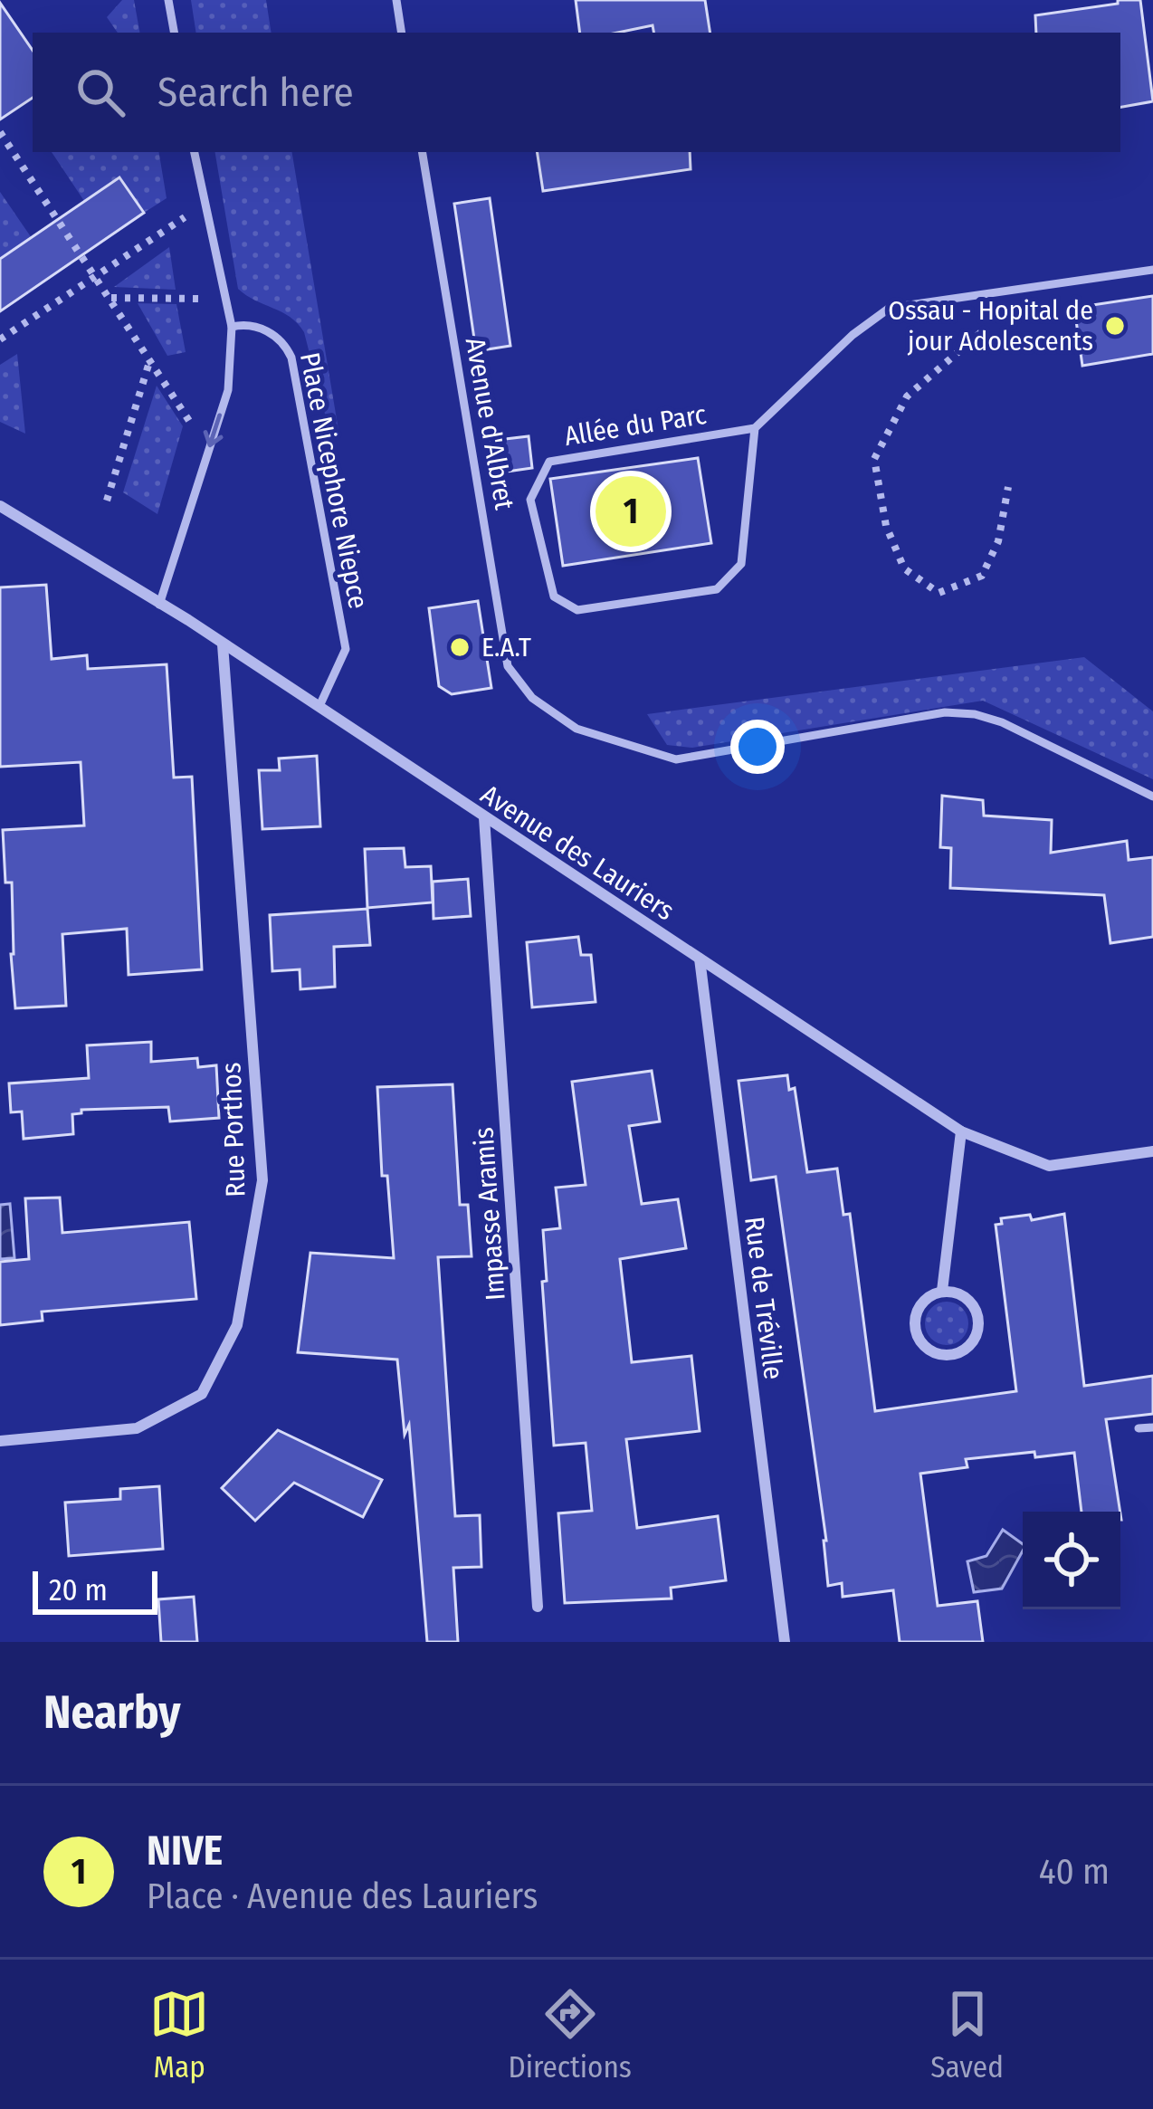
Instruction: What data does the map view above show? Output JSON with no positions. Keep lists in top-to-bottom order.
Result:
{
  "streets": {
    "street": [
      "Avenue des Lauriers",
      "Rue Porthos",
      "Impasse Aramis",
      "Rue de Tréville"
    ],
    "lane": ["Avenue d'Albret", "Allée du Parc", "Place Nicephore Niepce"]
  },
  "crossings": [
    ["Place Nicephore Niepce", "Avenue des Lauriers"],
    ["Avenue des Lauriers", "Rue Porthos"],
    ["Avenue des Lauriers", "Impasse Aramis"],
    ["Avenue des Lauriers", "Rue de Tréville"]
  ],
  "places": ["Ossau - Hopital de jour Adolescents", "E.A.T"],
  "scale_bar": "20 m",
  "page": {
    "search": "Search here",
    "pins": "1",
    "scale": "20 m",
    "heading": "Nearby",
    "list": [
      {
        "mark": "1",
        "name": "NIVE",
        "note": "Place · Avenue des Lauriers",
        "value": "40 m"
      }
    ],
    "nav": ["Map", "Directions", "Saved"]
  }
}
